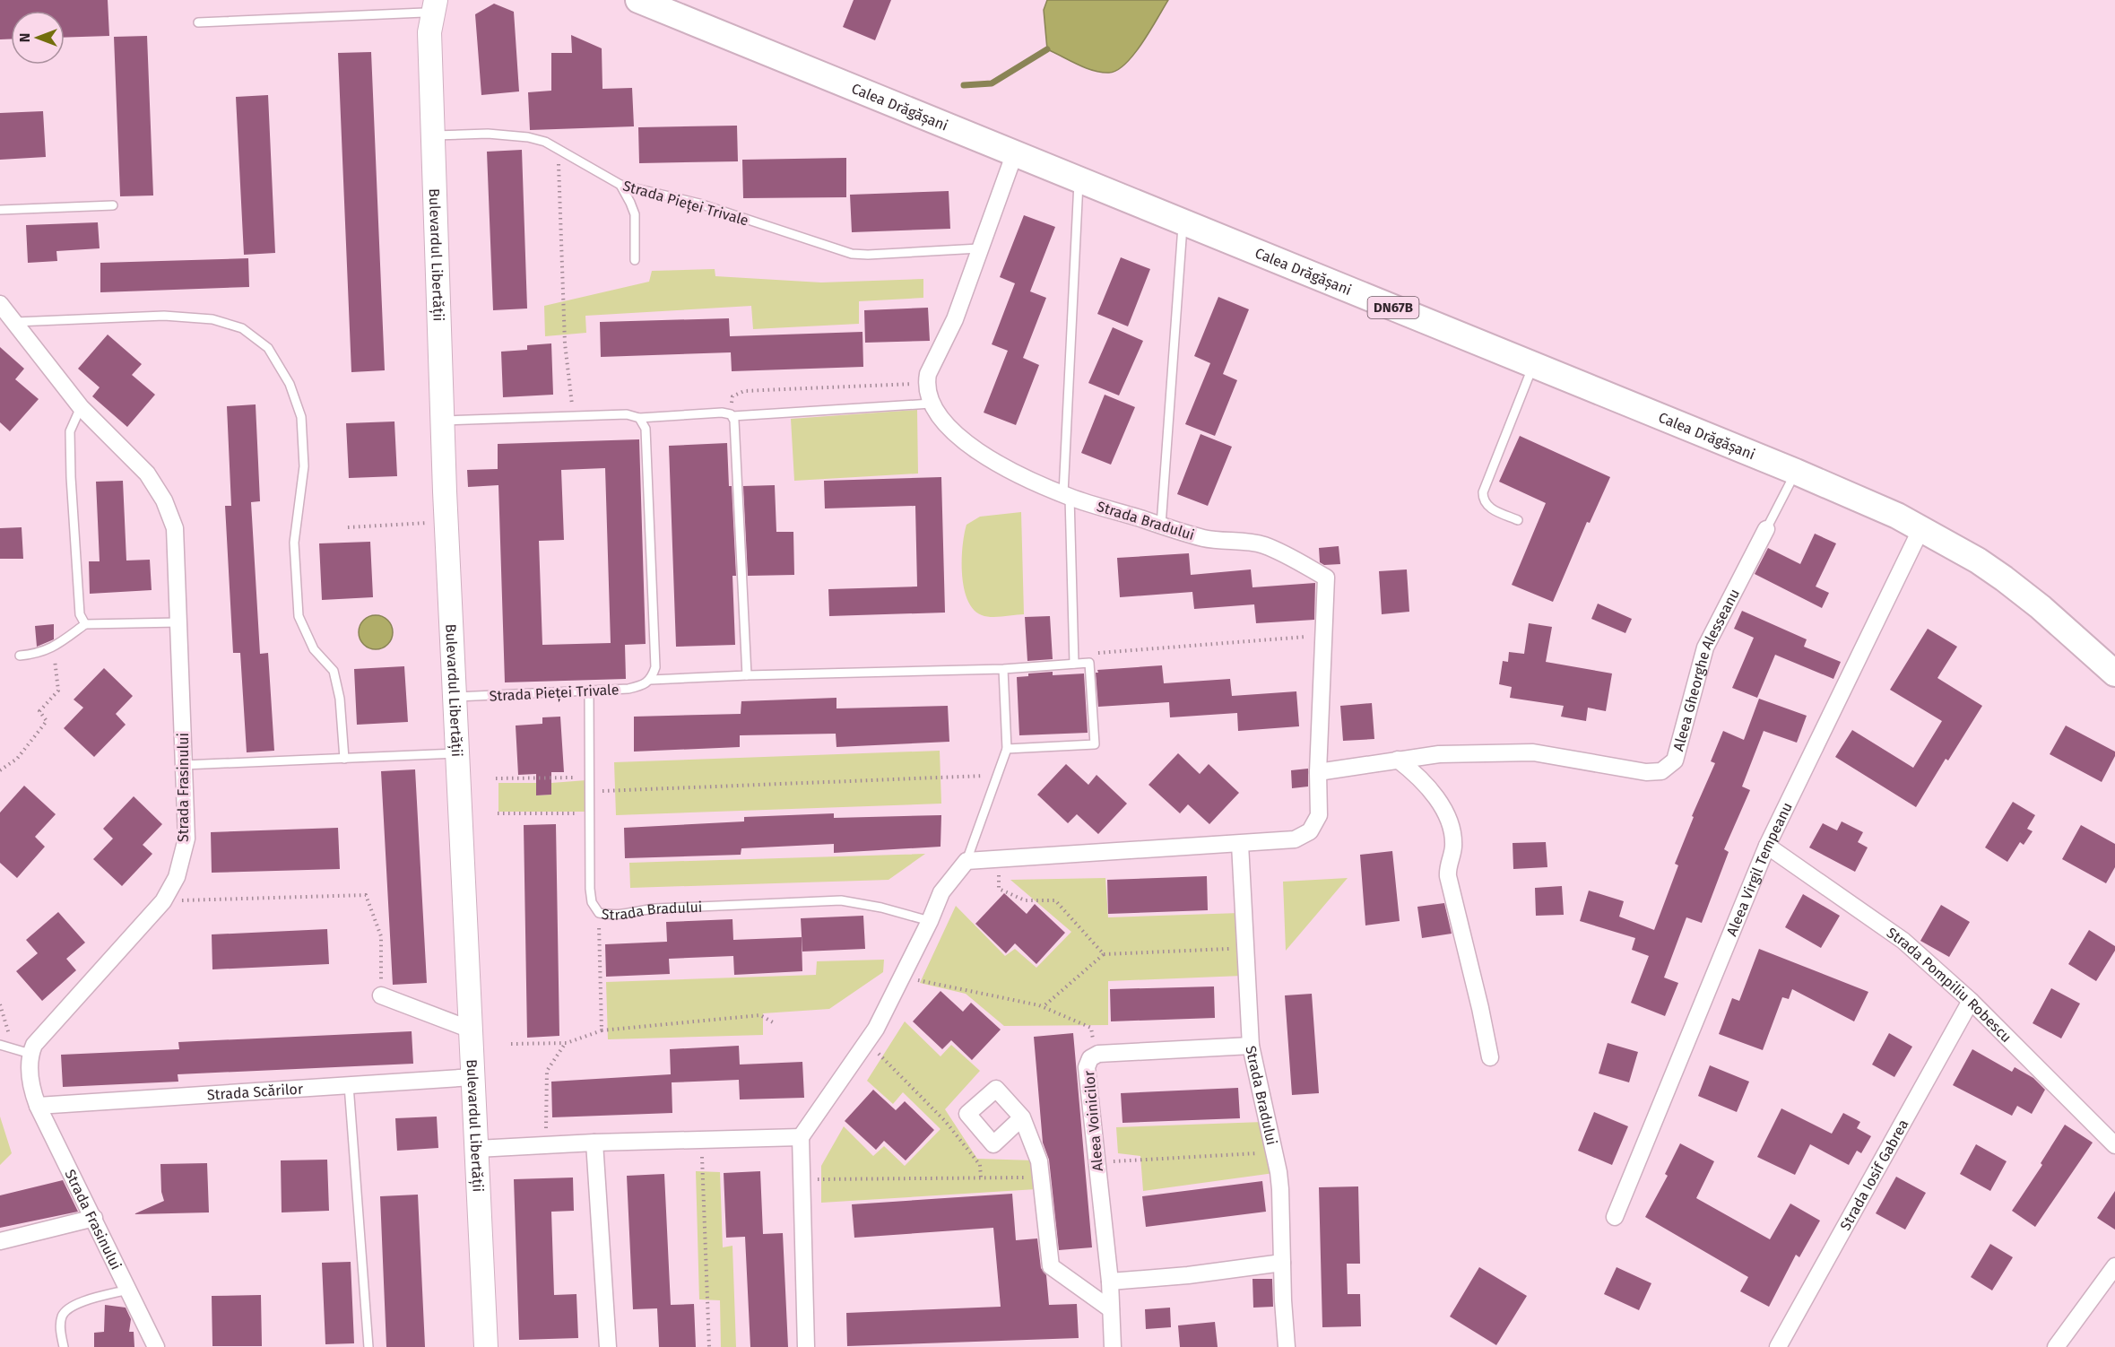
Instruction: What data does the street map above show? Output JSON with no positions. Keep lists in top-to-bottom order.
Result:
{
  "streets": {
    "main road": ["Calea Drăgășani", "Bulevardul Libertății", "DN67B"],
    "street": [
      "Strada Bradului",
      "Aleea Gheorghe Alesseanu",
      "Strada Frasinului",
      "Aleea Virgil Tempeanu",
      "Strada Pompiliu Robescu",
      "Strada Scărilor",
      "Aleea Voinicilor",
      "Strada Iosif Gabrea"
    ],
    "lane": ["Strada Pieței Trivale"]
  },
  "crossings": [
    ["Calea Drăgășani", "Aleea Gheorghe Alesseanu"],
    ["Calea Drăgășani", "Aleea Virgil Tempeanu"],
    ["Strada Pieței Trivale", "Bulevardul Libertății"],
    ["Strada Pieței Trivale", "Strada Bradului"],
    ["Bulevardul Libertății", "Strada Scărilor"],
    ["Strada Bradului", "Aleea Gheorghe Alesseanu"],
    ["Strada Bradului", "Aleea Voinicilor"],
    ["Strada Frasinului", "Strada Scărilor"],
    ["Aleea Virgil Tempeanu", "Strada Pompiliu Robescu"],
    ["Strada Pompiliu Robescu", "Strada Iosif Gabrea"]
  ],
  "north": "left"
}
